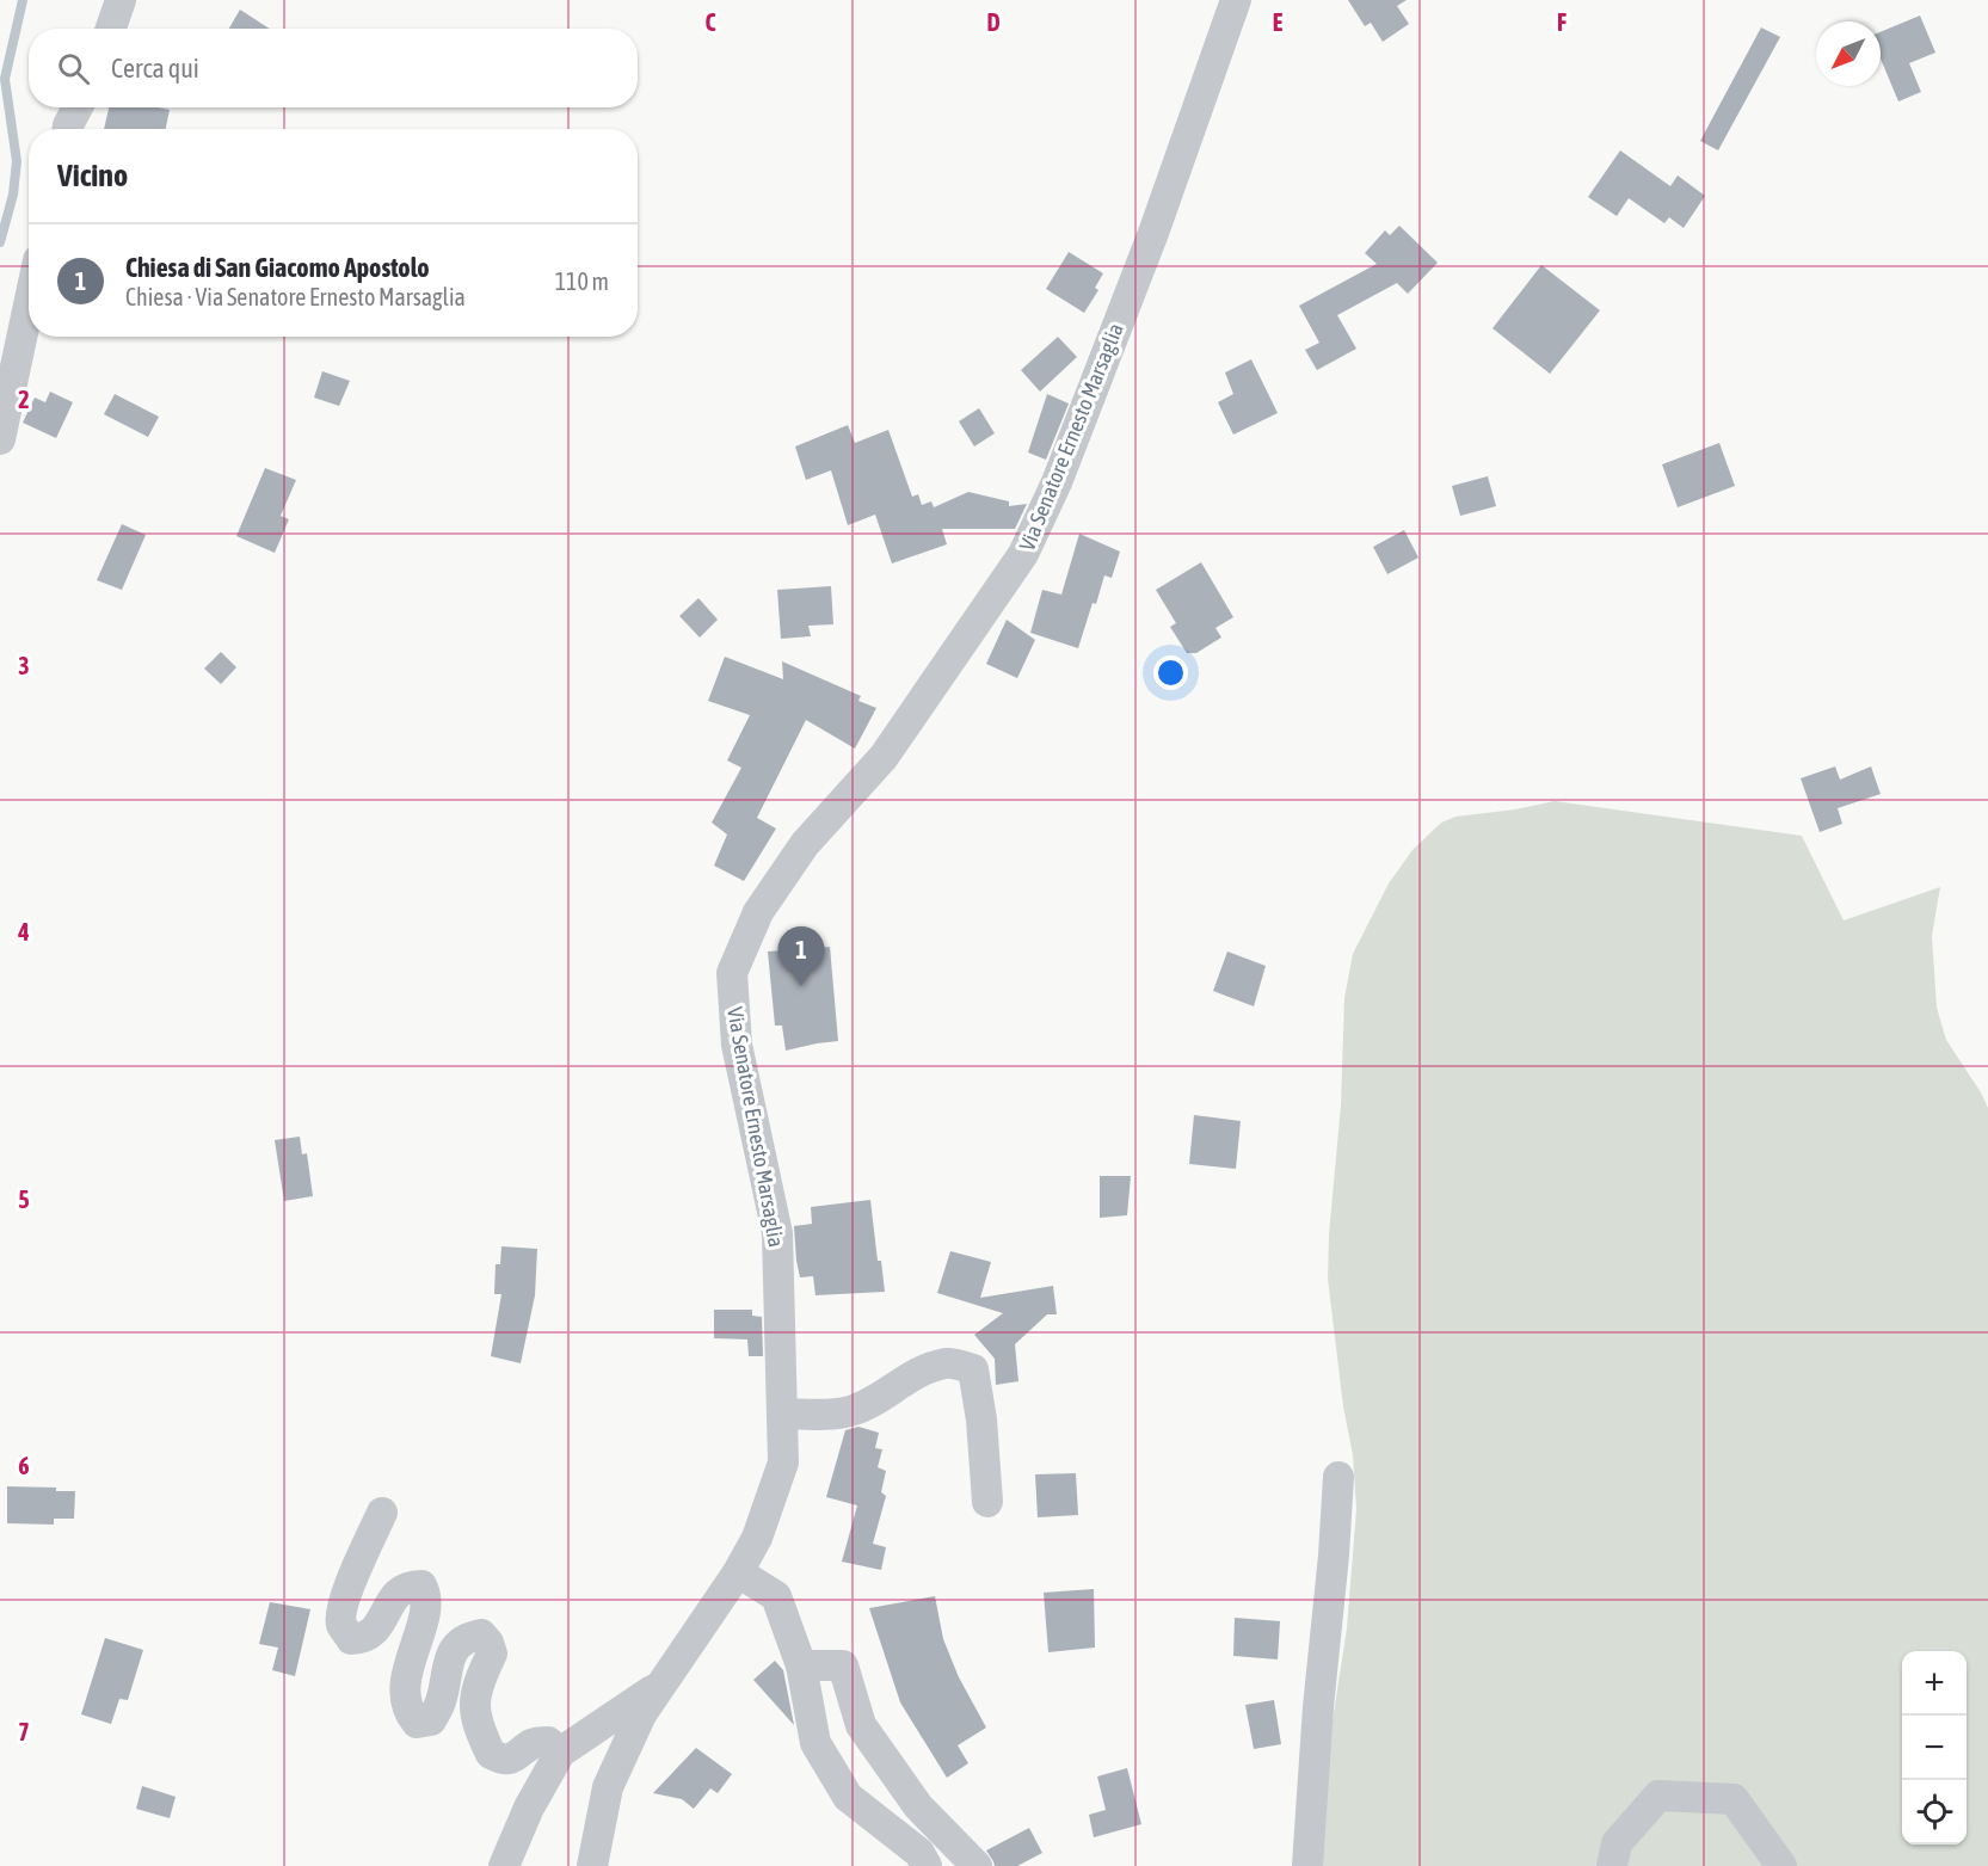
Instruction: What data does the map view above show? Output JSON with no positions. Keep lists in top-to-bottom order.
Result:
{
  "streets": {
    "street": ["Via Senatore Ernesto Marsaglia"]
  },
  "north": "bottom left",
  "page": {
    "search": "Cerca qui",
    "heading": "Vicino",
    "list": [
      {
        "mark": "1",
        "name": "Chiesa di San Giacomo Apostolo",
        "note": "Chiesa · Via Senatore Ernesto Marsaglia",
        "value": "110 m"
      }
    ],
    "pins": "1",
    "map_buttons": ["+", "−"]
  },
  "grid": {
    "columns": [
      "C",
      "D",
      "E",
      "F"
    ],
    "rows": [
      "2",
      "3",
      "4",
      "5",
      "6",
      "7"
    ]
  }
}
